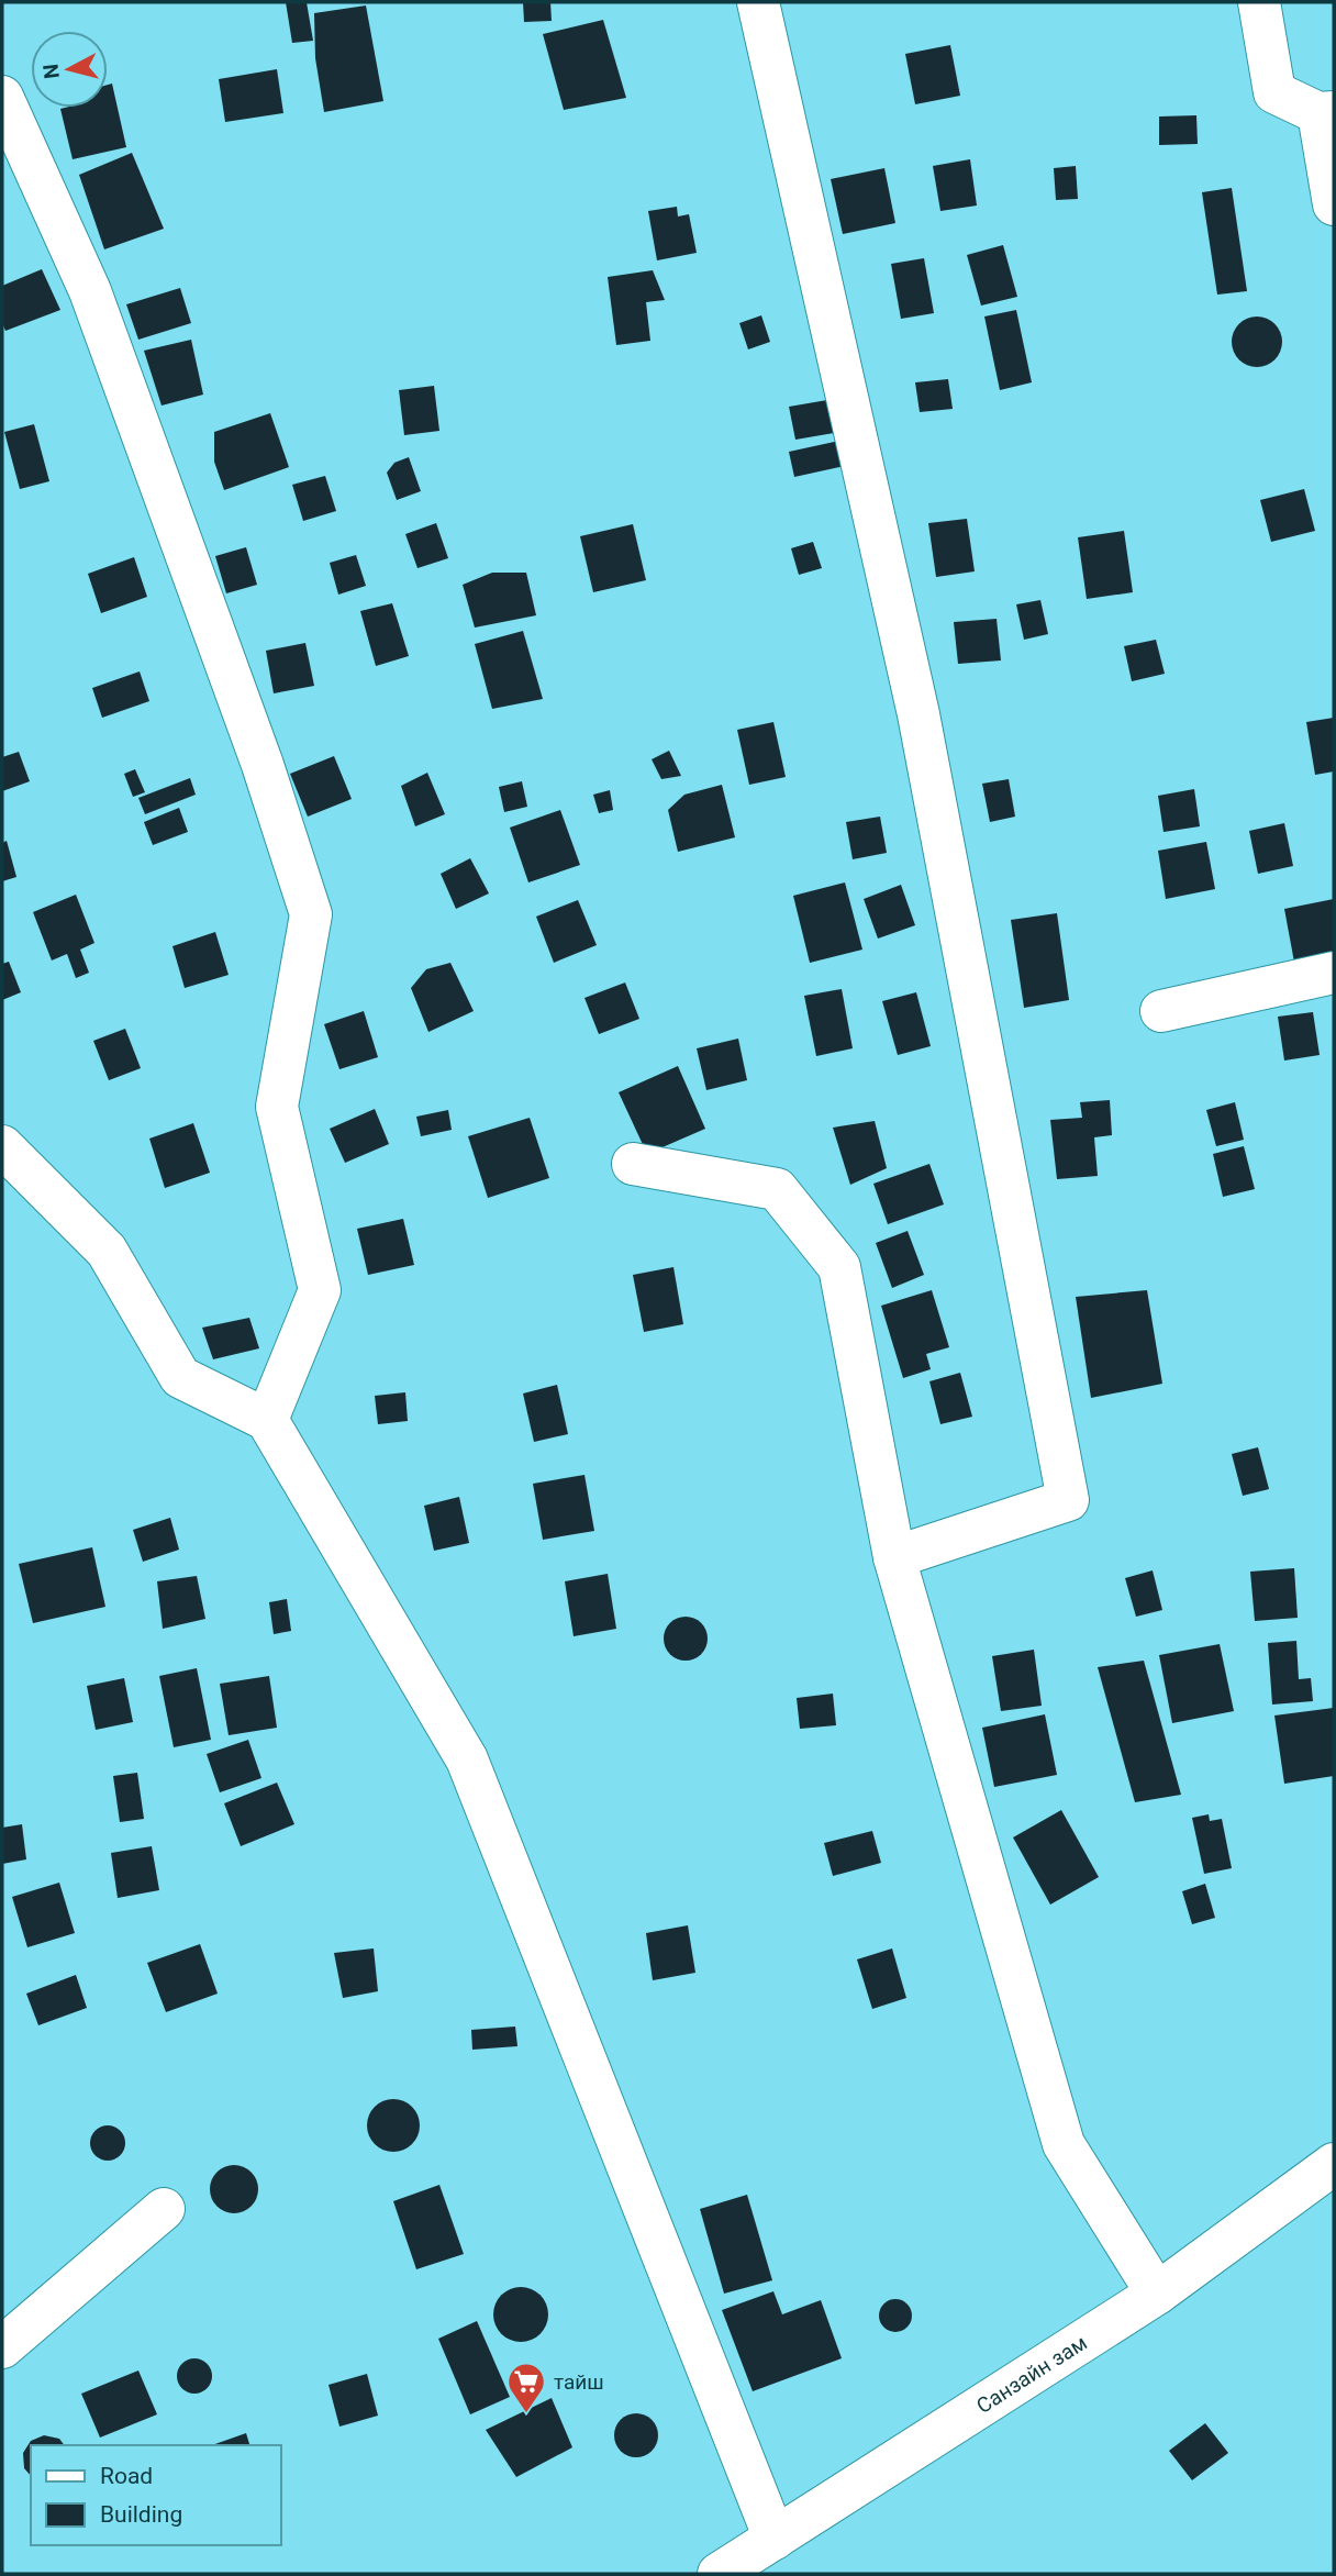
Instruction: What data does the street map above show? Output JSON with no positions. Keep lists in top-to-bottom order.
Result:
{
  "streets": {
    "street": ["Санзайн зам"]
  },
  "places": {
    "supermarket": ["тайш"]
  },
  "legend": ["Road", "Building"],
  "north": "left"
}
